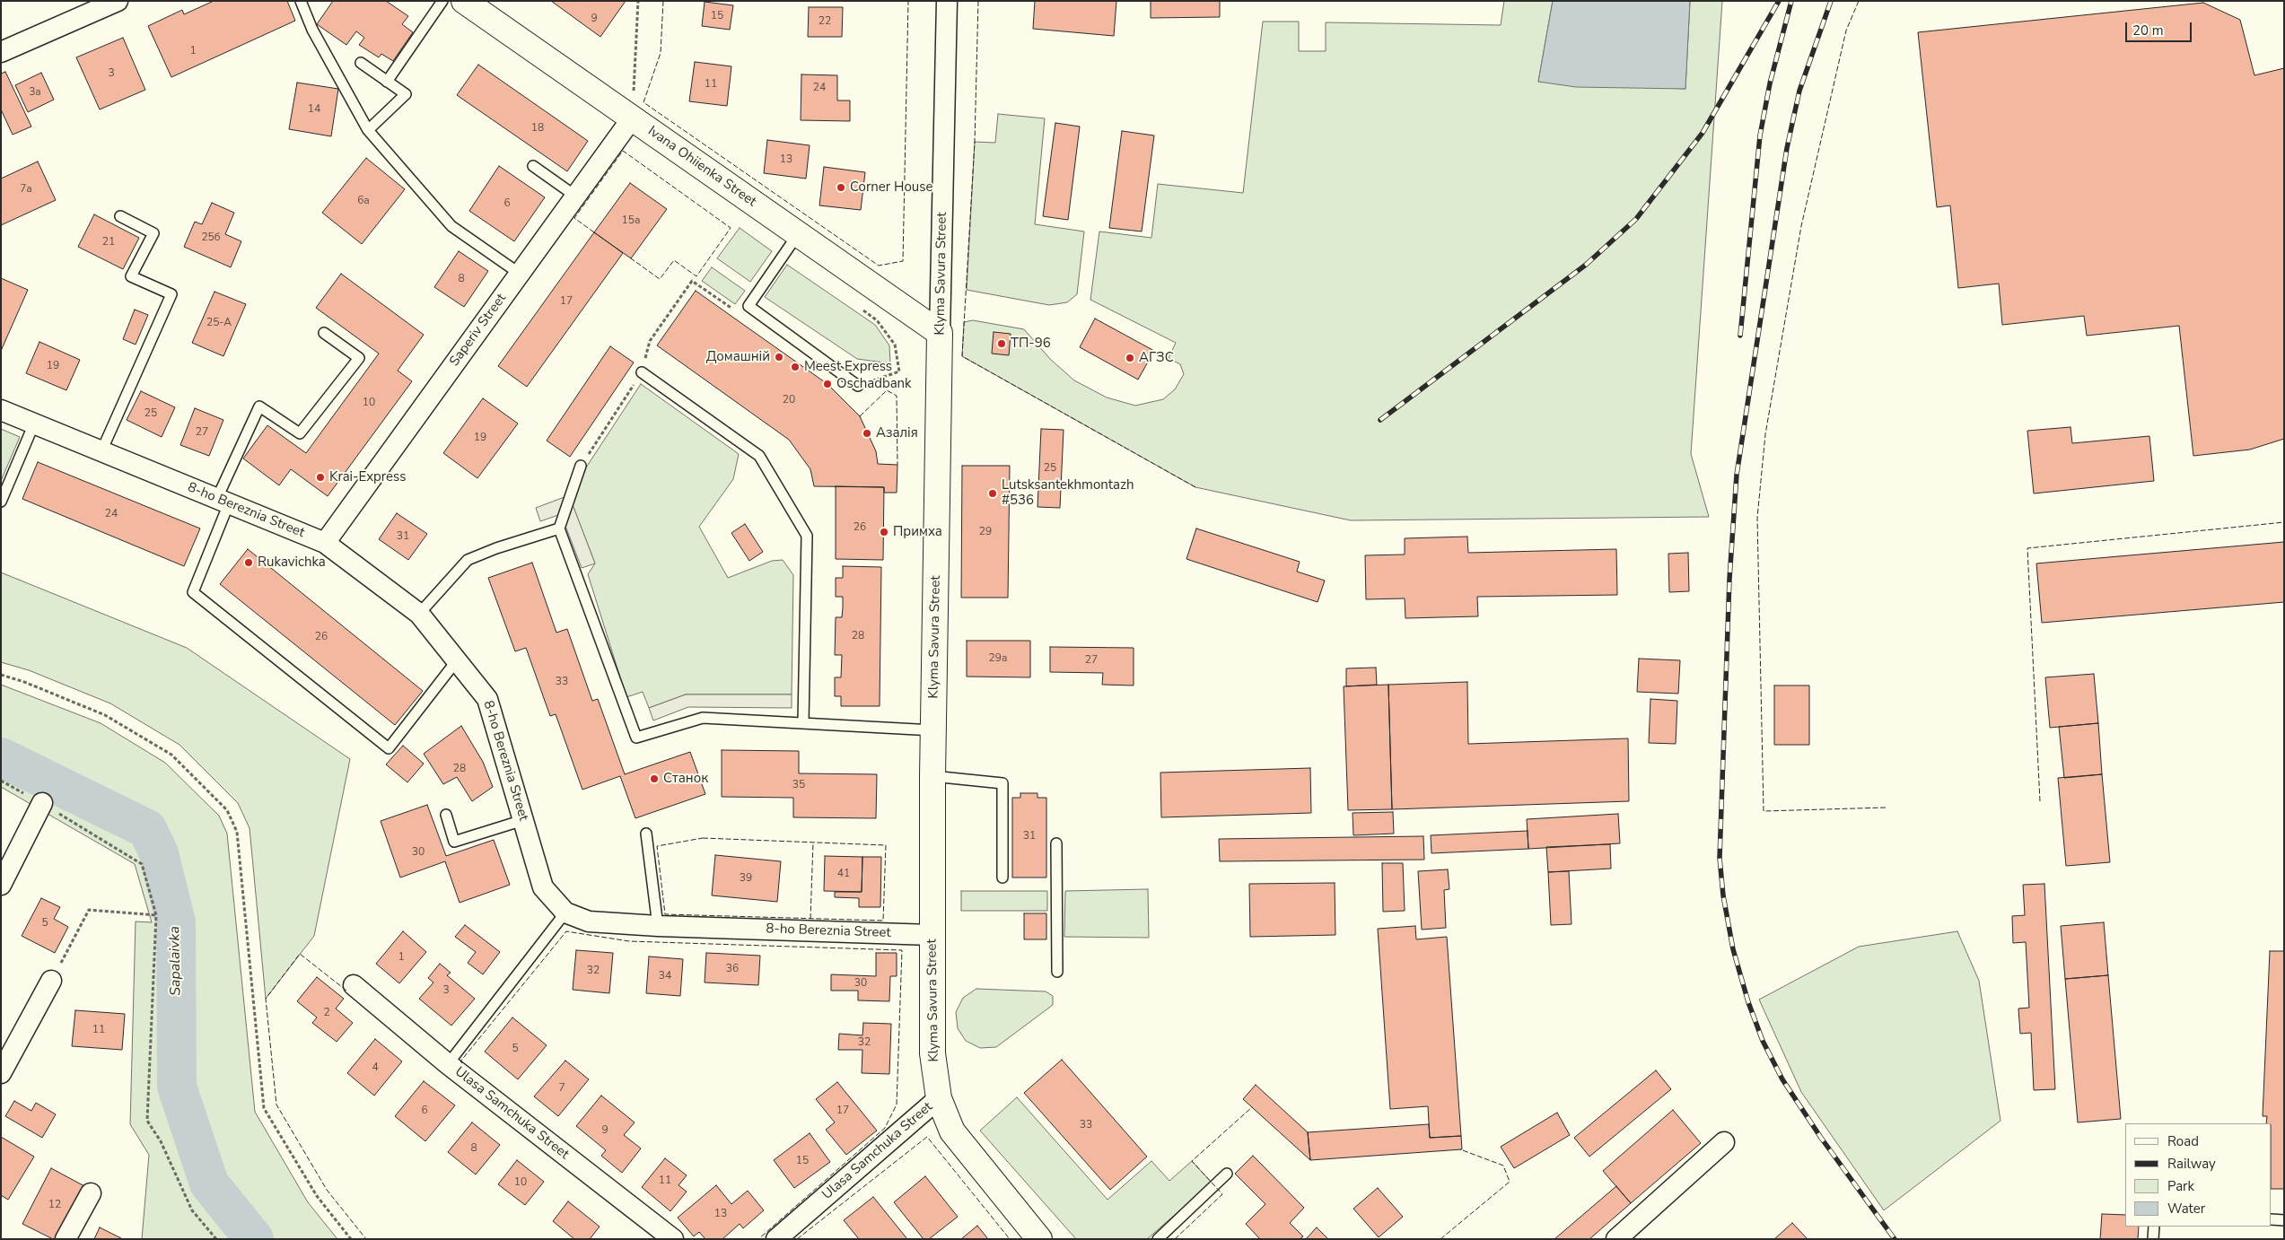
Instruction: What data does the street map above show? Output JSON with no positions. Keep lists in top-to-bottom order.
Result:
{
  "streets": {
    "street": [
      "Ivana Ohiienka Street",
      "Klyma Savura Street",
      "Saperiv Street",
      "8-ho Bereznia Street",
      "Ulasa Samchuka Street"
    ]
  },
  "crossings": [
    ["Ivana Ohiienka Street", "Klyma Savura Street"],
    ["Ivana Ohiienka Street", "Saperiv Street"],
    ["Klyma Savura Street", "8-ho Bereznia Street"],
    ["Klyma Savura Street", "Ulasa Samchuka Street"],
    ["Saperiv Street", "8-ho Bereznia Street"]
  ],
  "water": ["Sapalaivka"],
  "places": [
    "Corner House",
    "ТП-96",
    "Домашній",
    "АГЗС",
    "Meest Express",
    "Oschadbank",
    "Азалія",
    "Krai-Express",
    "Lutsksantekhmontazh #536",
    "Примха",
    "Rukavichka",
    "Станок"
  ],
  "house_numbers": [
    "15",
    "9",
    "22",
    "1",
    "3",
    "11",
    "24",
    "3а",
    "14",
    "18",
    "13",
    "7а",
    "6а",
    "6",
    "15а",
    "25б",
    "21",
    "8",
    "17",
    "25-А",
    "19",
    "20",
    "10",
    "25",
    "27",
    "19",
    "25",
    "24",
    "26",
    "29",
    "31",
    "28",
    "26",
    "29а",
    "27",
    "33",
    "28",
    "35",
    "31",
    "30",
    "41",
    "39",
    "5",
    "1",
    "36",
    "32",
    "34",
    "30",
    "3",
    "2",
    "11",
    "32",
    "5",
    "4",
    "7",
    "6",
    "17",
    "33",
    "9",
    "8",
    "15",
    "11",
    "10",
    "12",
    "13"
  ],
  "legend": [
    "Road",
    "Railway",
    "Park",
    "Water"
  ],
  "scale_bar": "20 m"
}
